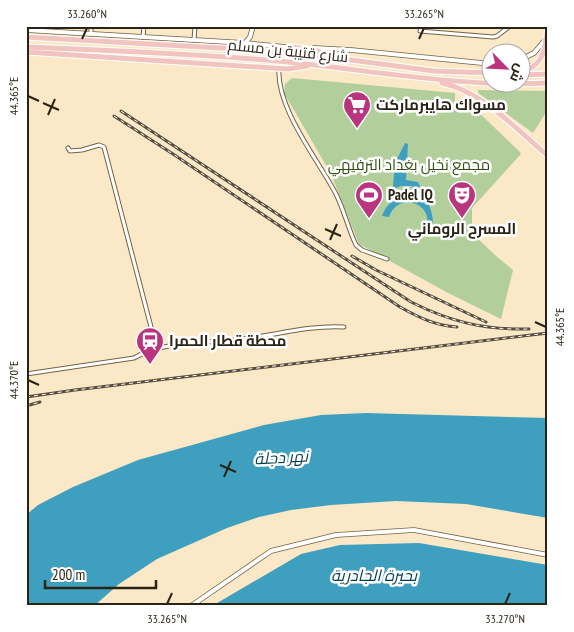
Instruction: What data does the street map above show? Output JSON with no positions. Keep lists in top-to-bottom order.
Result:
{
  "streets": {
    "highway": ["شارع قتيبة بن مسلم"]
  },
  "water": ["نهر دجلة", "بحيرة الجادرية"],
  "parks": ["مجمع نخيل بغداد الترفيهي"],
  "places": {
    "supermarket": ["مسواك هايبرماركت"],
    "sports": ["Padel IQ"],
    "theatre": ["المسرح الروماني"],
    "station": ["محطة قطار الحمرا"]
  },
  "scale_bar": "200 m",
  "north": "bottom right",
  "coordinates": [
    "33.260°N",
    "33.265°N",
    "44.365°E",
    "44.370°E",
    "33.270°N"
  ]
}
